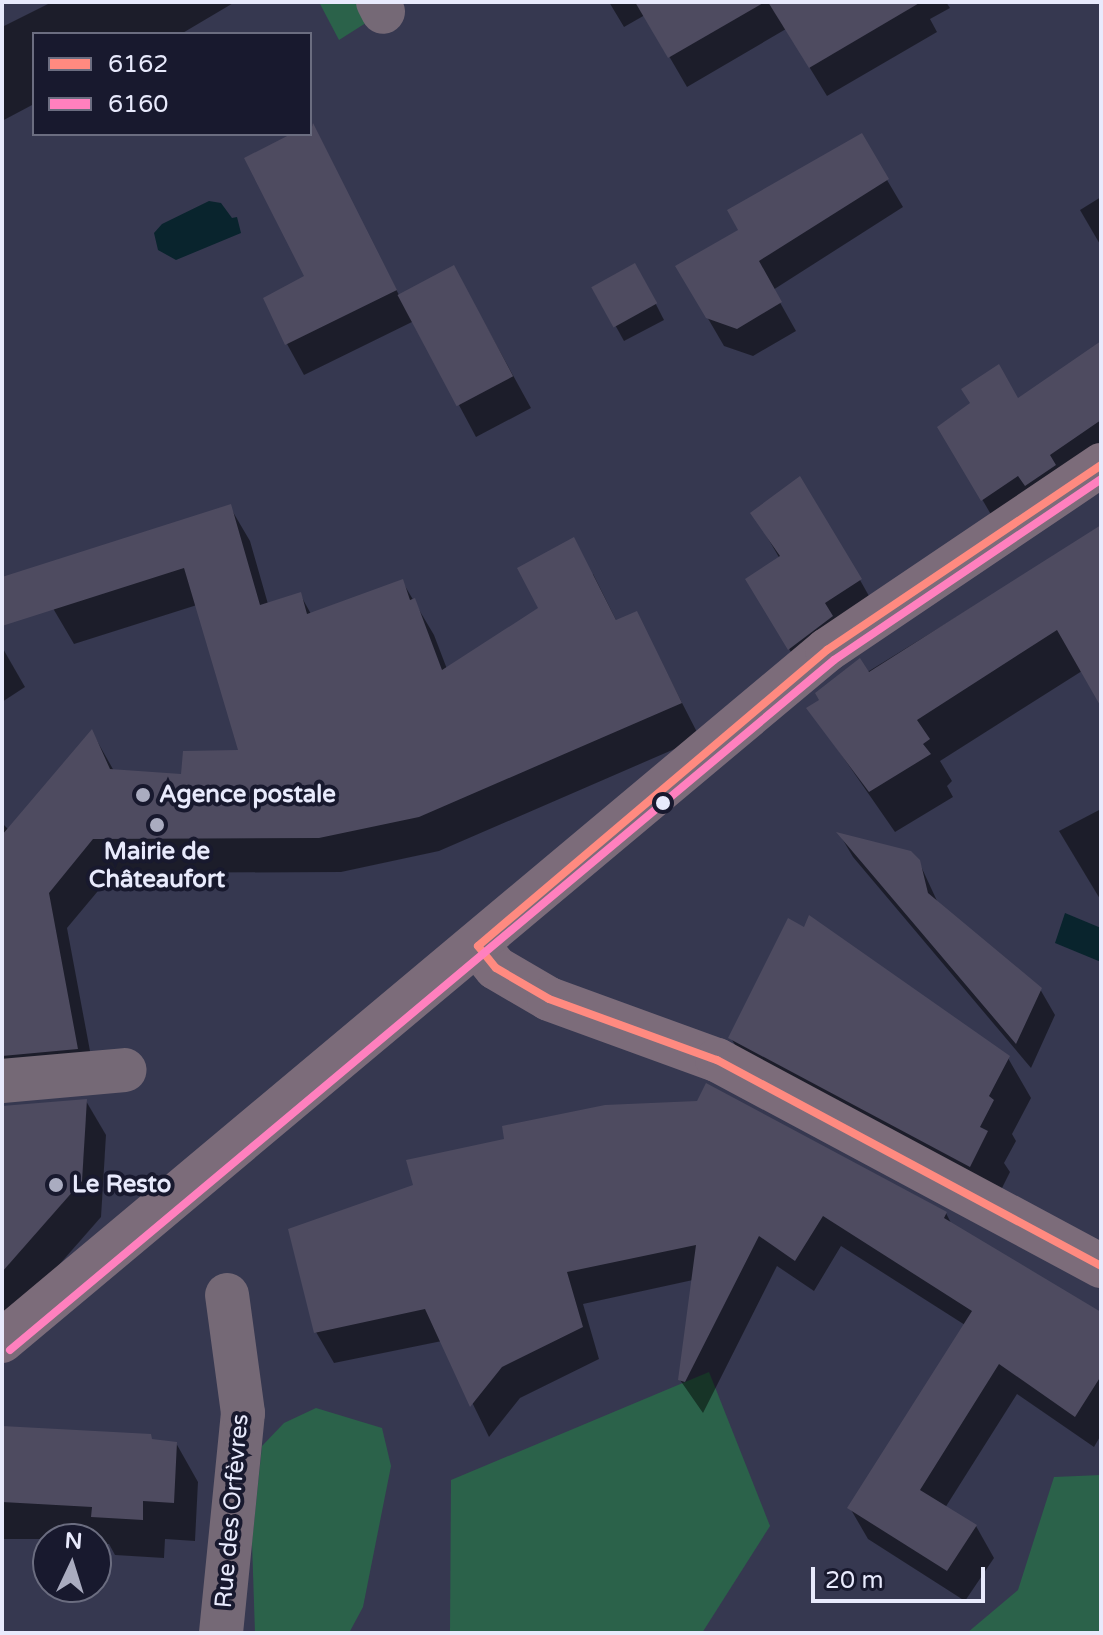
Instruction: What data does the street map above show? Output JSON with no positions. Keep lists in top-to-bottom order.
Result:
{
  "streets": {
    "street": ["Rue des Orfèvres"]
  },
  "places": ["Agence postale", "Mairie de Châteaufort", "Le Resto"],
  "lines": ["transit line 6162", "transit line 6160"],
  "legend": ["6162", "6160"],
  "scale_bar": "20 m",
  "north": "top"
}
